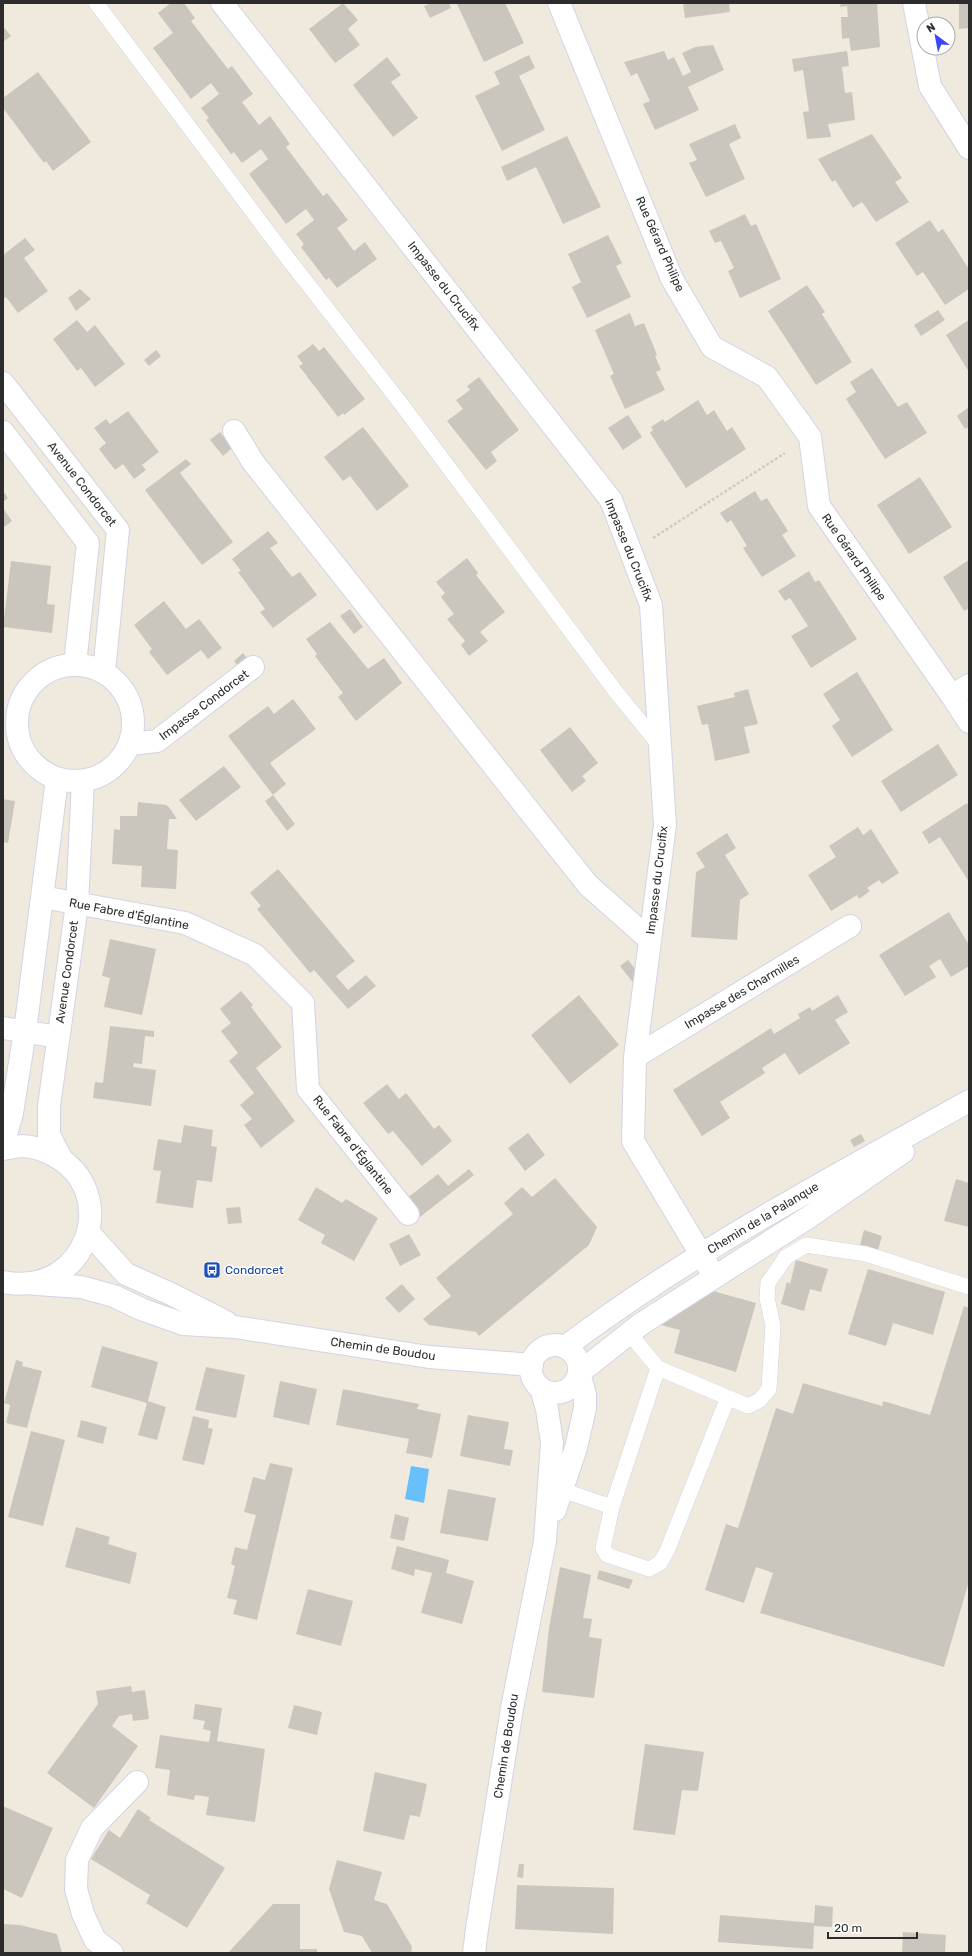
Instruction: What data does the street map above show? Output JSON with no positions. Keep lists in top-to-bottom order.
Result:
{
  "streets": {
    "street": [
      "Rue Gérard Philipe",
      "Impasse du Crucifix",
      "Avenue Condorcet",
      "Impasse Condorcet",
      "Rue Fabre d'Églantine",
      "Impasse des Charmilles",
      "Chemin de la Palanque",
      "Chemin de Boudou"
    ]
  },
  "crossings": [
    ["Impasse du Crucifix", "Impasse des Charmilles"],
    ["Impasse du Crucifix", "Chemin de la Palanque"],
    ["Avenue Condorcet", "Impasse Condorcet"],
    ["Avenue Condorcet", "Rue Fabre d'Églantine"],
    ["Chemin de la Palanque", "Chemin de Boudou"]
  ],
  "places": {
    "bus stop": ["Condorcet"]
  },
  "scale_bar": "20 m",
  "north": "top left"
}
